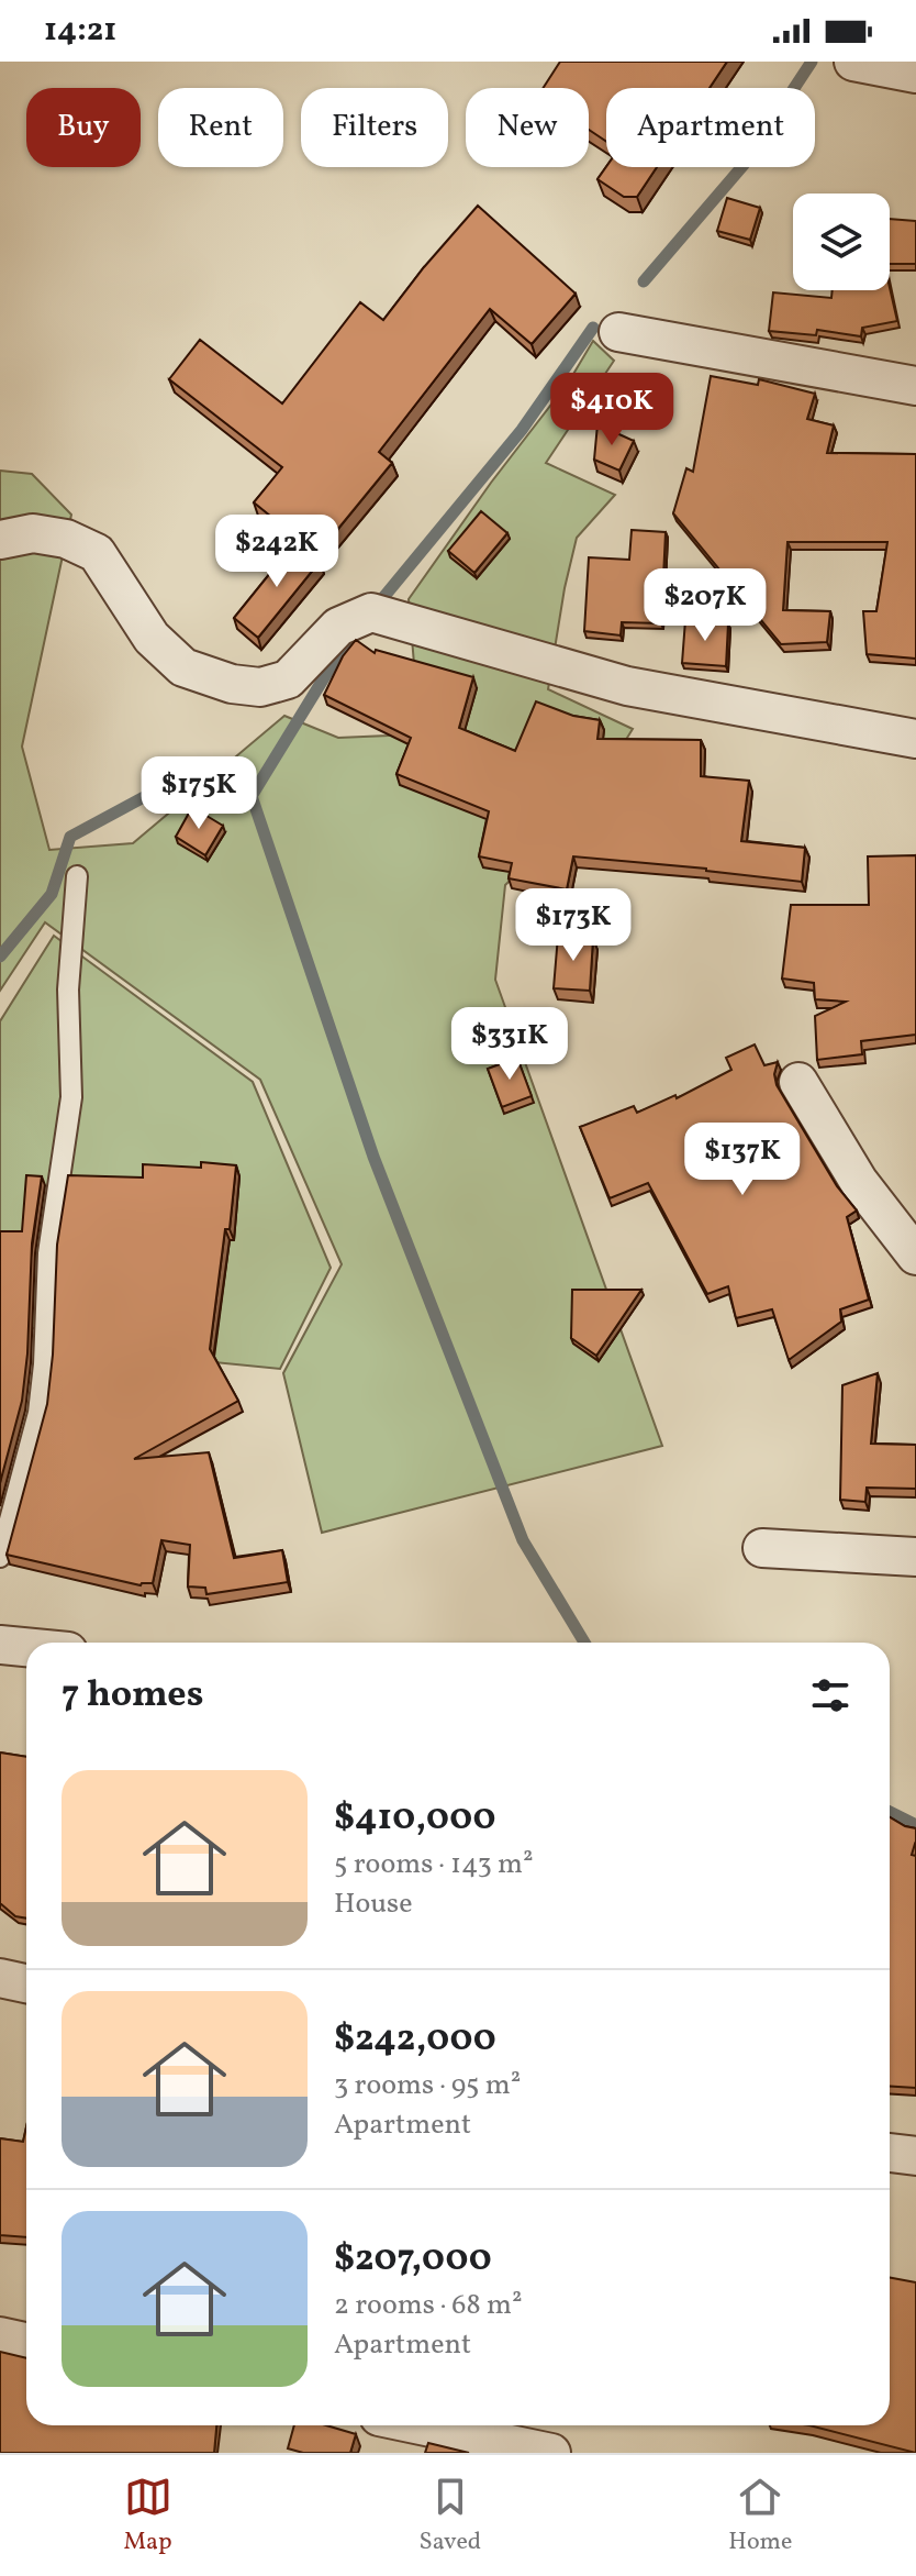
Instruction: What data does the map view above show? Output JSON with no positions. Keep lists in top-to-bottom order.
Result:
{
  "page": {
    "status": "14:21",
    "chip": [
      "Buy",
      "Rent",
      "Filters",
      "New",
      "Apartment"
    ],
    "price": [
      "$410K",
      "$242K",
      "$207K",
      "$175K",
      "$173K",
      "$331K",
      "$137K"
    ],
    "heading": "7 homes",
    "list": [
      {
        "name": "$410,000",
        "note": "5 rooms · 143 m² · House"
      },
      {
        "name": "$242,000",
        "note": "3 rooms · 95 m² · Apartment"
      },
      {
        "name": "$207,000",
        "note": "2 rooms · 68 m² · Apartment"
      }
    ],
    "tabs": ["Map", "Saved", "Home"]
  }
}
